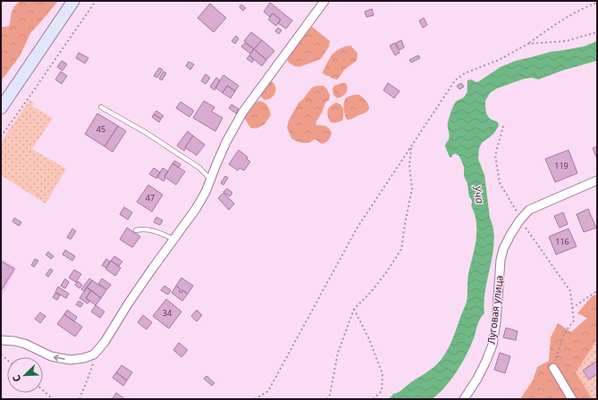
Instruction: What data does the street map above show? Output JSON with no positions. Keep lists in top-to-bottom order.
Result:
{
  "streets": {
    "street": ["Луговая улица"]
  },
  "water": ["Уча"],
  "house_numbers": [
    "45",
    "119",
    "47",
    "116",
    "34"
  ],
  "north": "bottom left"
}
